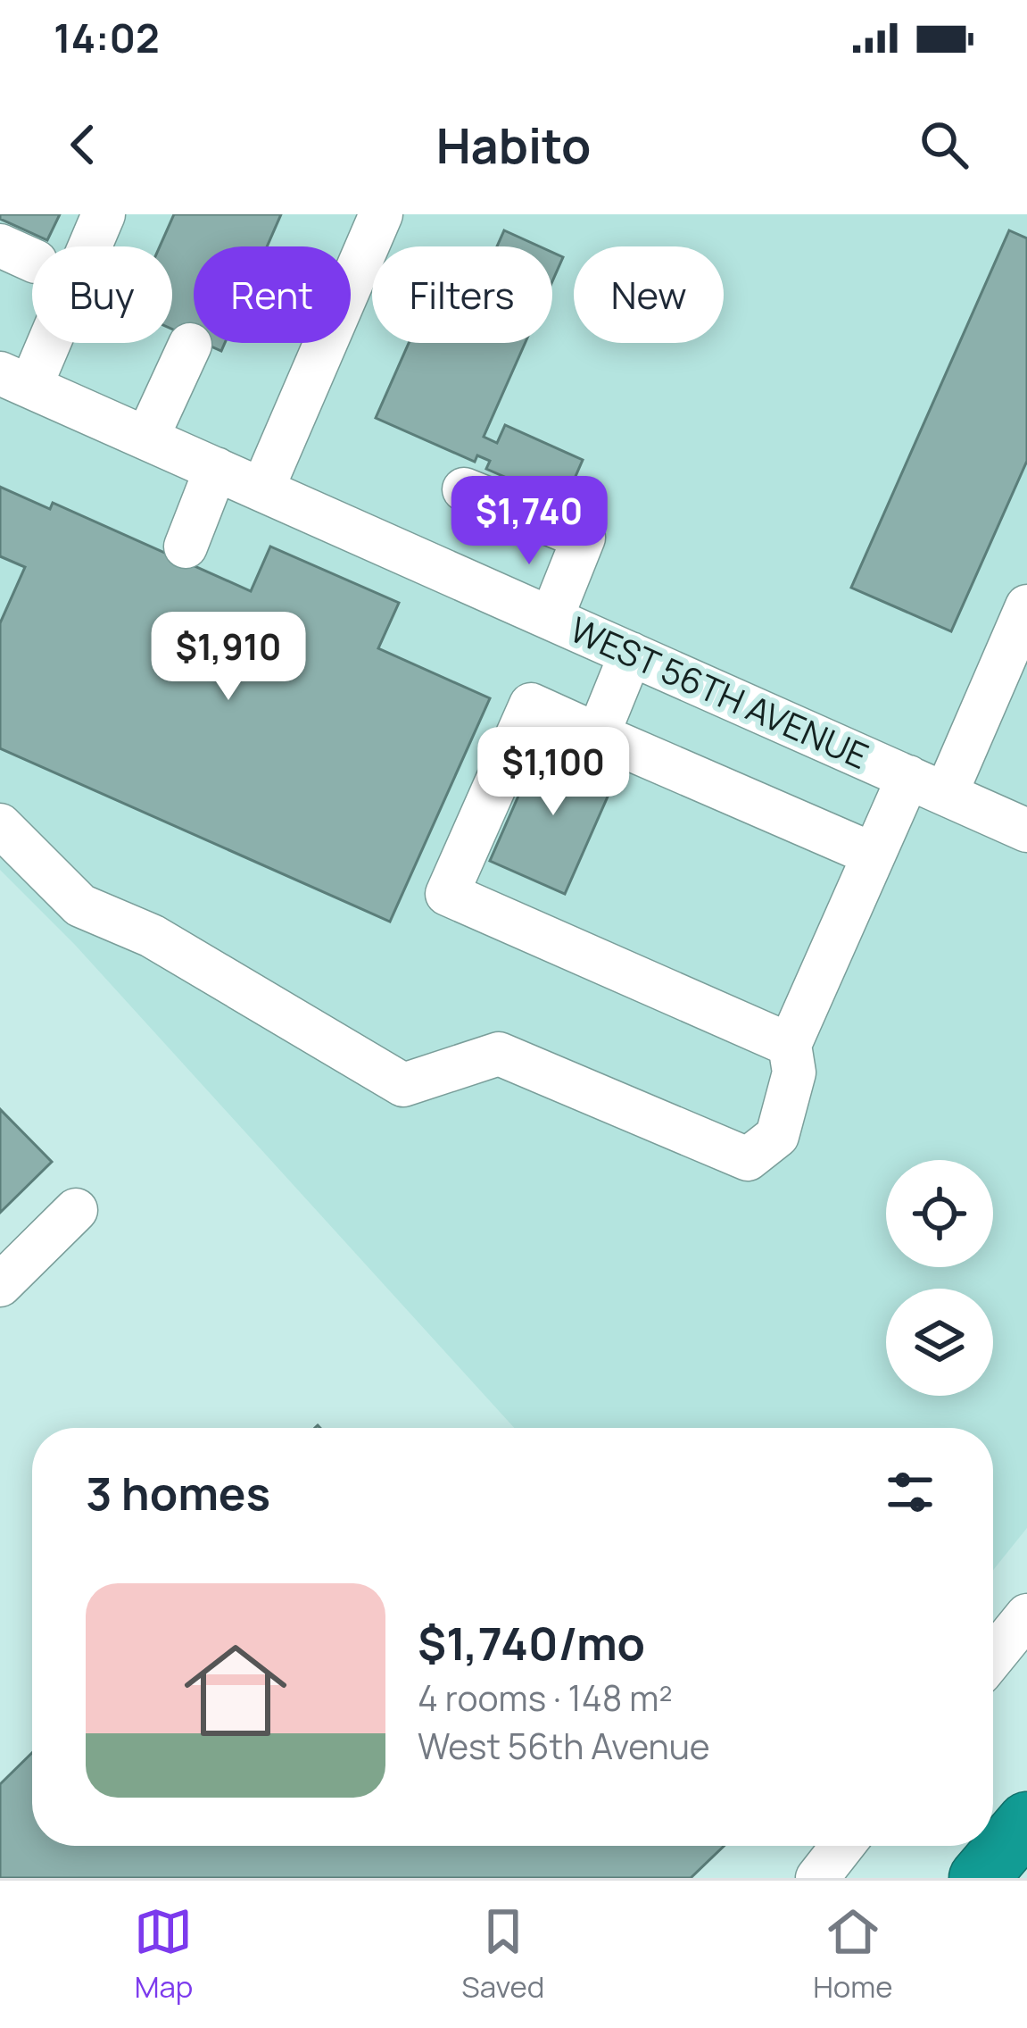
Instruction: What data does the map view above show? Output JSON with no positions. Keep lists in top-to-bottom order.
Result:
{
  "streets": {
    "street": ["WEST 56TH AVENUE"]
  },
  "page": {
    "status": "14:02",
    "header": "Habito",
    "chip": [
      "Buy",
      "Rent",
      "Filters",
      "New"
    ],
    "price": ["$1,740", "$1,910", "$1,100"],
    "heading": "3 homes",
    "list": [
      {
        "name": "$1,740/mo",
        "note": "4 rooms · 148 m² · West 56th Avenue"
      }
    ],
    "tabs": ["Map", "Saved", "Home"]
  }
}
